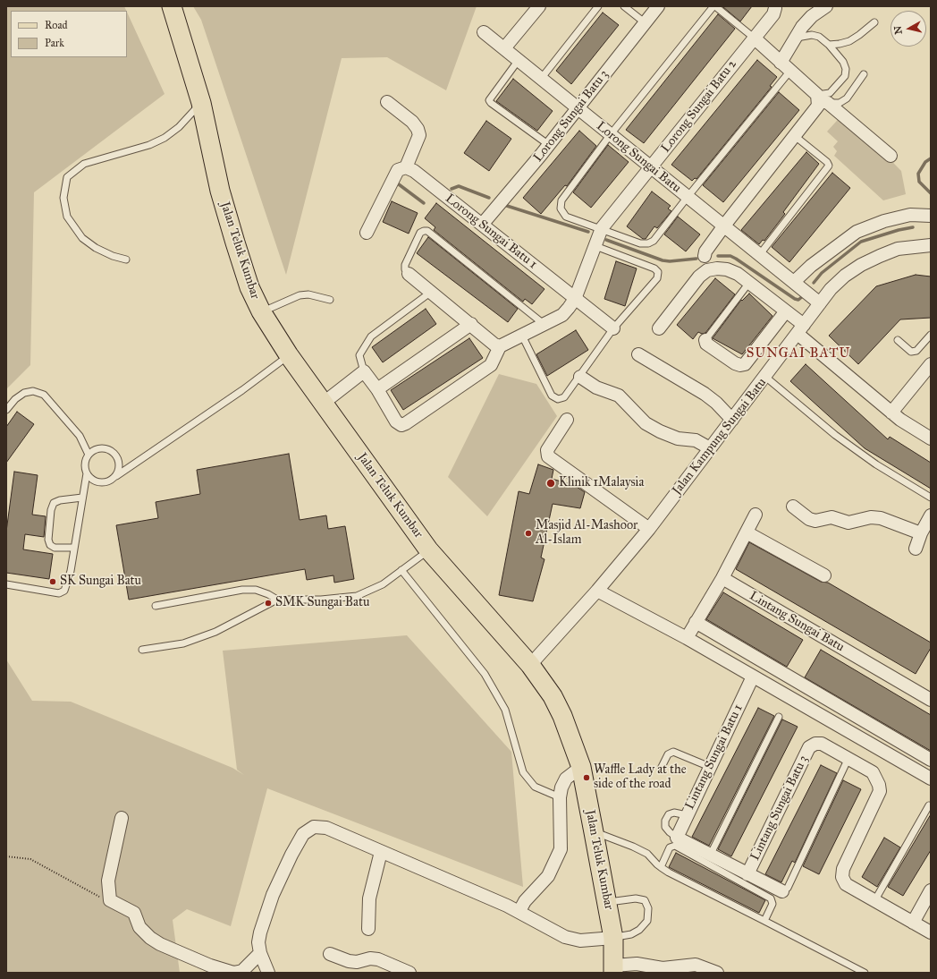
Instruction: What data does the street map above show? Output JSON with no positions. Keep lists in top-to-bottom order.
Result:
{
  "streets": {
    "main road": ["Jalan Teluk Kumbar"],
    "street": [
      "Lorong Sungai Batu 2",
      "Lorong Sungai Batu 3",
      "Lorong Sungai Batu",
      "Lorong Sungai Batu 1",
      "Jalan Kampung Sungai Batu",
      "Lintang Sungai Batu",
      "Lintang Sungai Batu 1",
      "Lintang Sungai Batu 3"
    ]
  },
  "crossings": [
    ["Lorong Sungai Batu 2", "Lorong Sungai Batu"],
    ["Lorong Sungai Batu 2", "Lorong Sungai Batu 1"],
    ["Lorong Sungai Batu 3", "Lorong Sungai Batu"],
    ["Lorong Sungai Batu 3", "Lorong Sungai Batu 1"],
    ["Lorong Sungai Batu", "Jalan Kampung Sungai Batu"],
    ["Jalan Teluk Kumbar", "Jalan Kampung Sungai Batu"]
  ],
  "districts": ["SUNGAI BATU"],
  "places": [
    "Klinik 1Malaysia",
    "Masjid Al-Mashoor Al-Islam",
    "SK Sungai Batu",
    "SMK Sungai Batu",
    "Waffle Lady at the side of the road"
  ],
  "legend": ["Road", "Park"],
  "north": "left"
}
